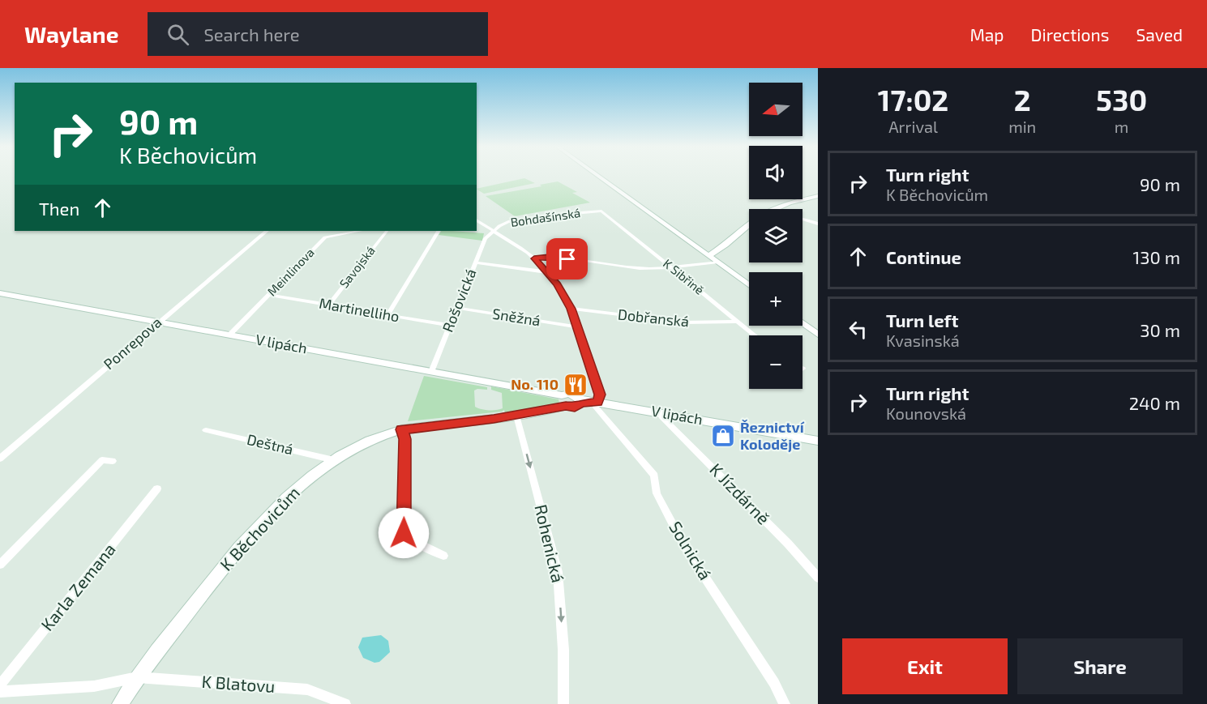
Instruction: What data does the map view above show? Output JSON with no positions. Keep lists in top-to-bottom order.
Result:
{
  "streets": {
    "street": [
      "Bohdašínská",
      "Savojská",
      "Meinlinova",
      "K Sibřině",
      "Rošovická",
      "Martinelliho",
      "Sněžná",
      "Dobřanská",
      "Ponrepova",
      "V lipách",
      "Deštná",
      "K Jízdárně",
      "K Běchovicům",
      "Rohenická",
      "Solnická",
      "Karla Zemana",
      "K Blatovu"
    ]
  },
  "crossings": [
    ["Bohdašínská", "K Sibřině"],
    ["Bohdašínská", "Rošovická"],
    ["Bohdašínská", "Solnická"],
    ["Savojská", "Martinelliho"],
    ["Meinlinova", "Martinelliho"],
    ["Meinlinova", "V lipách"],
    ["K Sibřině", "Dobřanská"],
    ["Rošovická", "Martinelliho"],
    ["Rošovická", "Sněžná"],
    ["Rošovická", "V lipách"],
    ["Rošovická", "Solnická"],
    ["Sněžná", "Solnická"],
    ["Dobřanská", "Solnická"],
    ["Ponrepova", "V lipách"],
    ["V lipách", "K Jízdárně"],
    ["V lipách", "K Běchovicům"],
    ["V lipách", "Solnická"],
    ["Deštná", "K Běchovicům"],
    ["K Běchovicům", "Rohenická"],
    ["K Běchovicům", "K Blatovu"]
  ],
  "one_way": ["Rohenická"],
  "places": {
    "restaurant": ["No. 110"],
    "shop": ["Řeznictví Koloděje"]
  },
  "north": "left",
  "page": {
    "header": "Waylane",
    "search": "Search here",
    "nav": ["Map", "Directions", "Saved"],
    "eta": [
      "17:02",
      "Arrival",
      "2",
      "min",
      "530",
      "m"
    ],
    "map_buttons": ["+", "−"],
    "turn": ["90 m", "K Běchovicům"],
    "list": [
      {
        "name": "Turn right",
        "note": "K Běchovicům",
        "value": "90 m"
      },
      {
        "name": "Continue",
        "value": "130 m"
      },
      {
        "name": "Turn left",
        "note": "Kvasinská",
        "value": "30 m"
      },
      {
        "name": "Turn right",
        "note": "Kounovská",
        "value": "240 m"
      }
    ],
    "then": "Then",
    "buttons": ["Exit", "Share"]
  }
}
